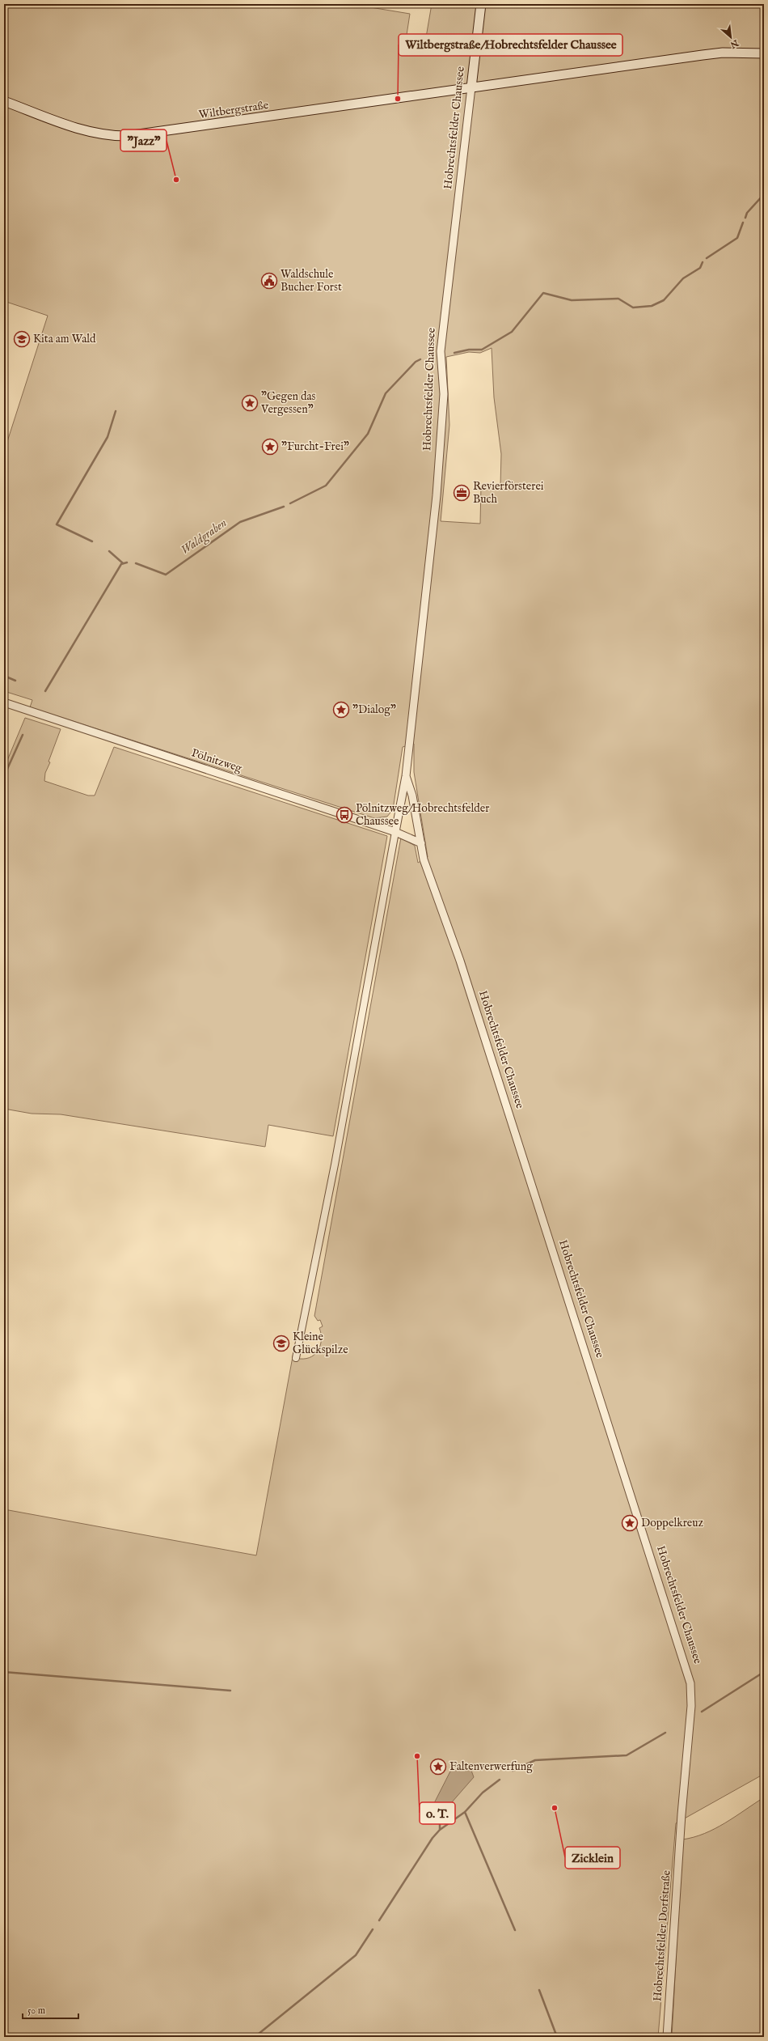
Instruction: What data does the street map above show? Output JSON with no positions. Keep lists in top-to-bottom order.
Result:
{
  "streets": {
    "main road": ["Wiltbergstraße", "Hobrechtsfelder Chaussee"],
    "street": ["Pölnitzweg", "Hobrechtsfelder Dorfstraße"]
  },
  "crossings": [
    ["Wiltbergstraße", "Hobrechtsfelder Chaussee"],
    ["Hobrechtsfelder Chaussee", "Pölnitzweg"],
    ["Hobrechtsfelder Chaussee", "Hobrechtsfelder Dorfstraße"]
  ],
  "water": ["Waldgraben"],
  "places": {
    "other": [
      "Wiltbergstraße/Hobrechtsfelder Chaussee",
      "\"Jazz\"",
      "o. T.",
      "Zicklein"
    ],
    "public building": ["Waldschule Bucher Forst"],
    "school or university": ["Kita am Wald", "Kleine Glückspilze"],
    "place": [
      "\"Gegen das Vergessen\"",
      "\"Furcht-Frei\"",
      "\"Dialog\"",
      "Doppelkreuz",
      "Faltenverwerfung"
    ],
    "office": ["Revierförsterei Buch"],
    "bus stop": ["Pölnitzweg/Hobrechtsfelder Chaussee"]
  },
  "scale_bar": "50 m",
  "north": "bottom right"
}
